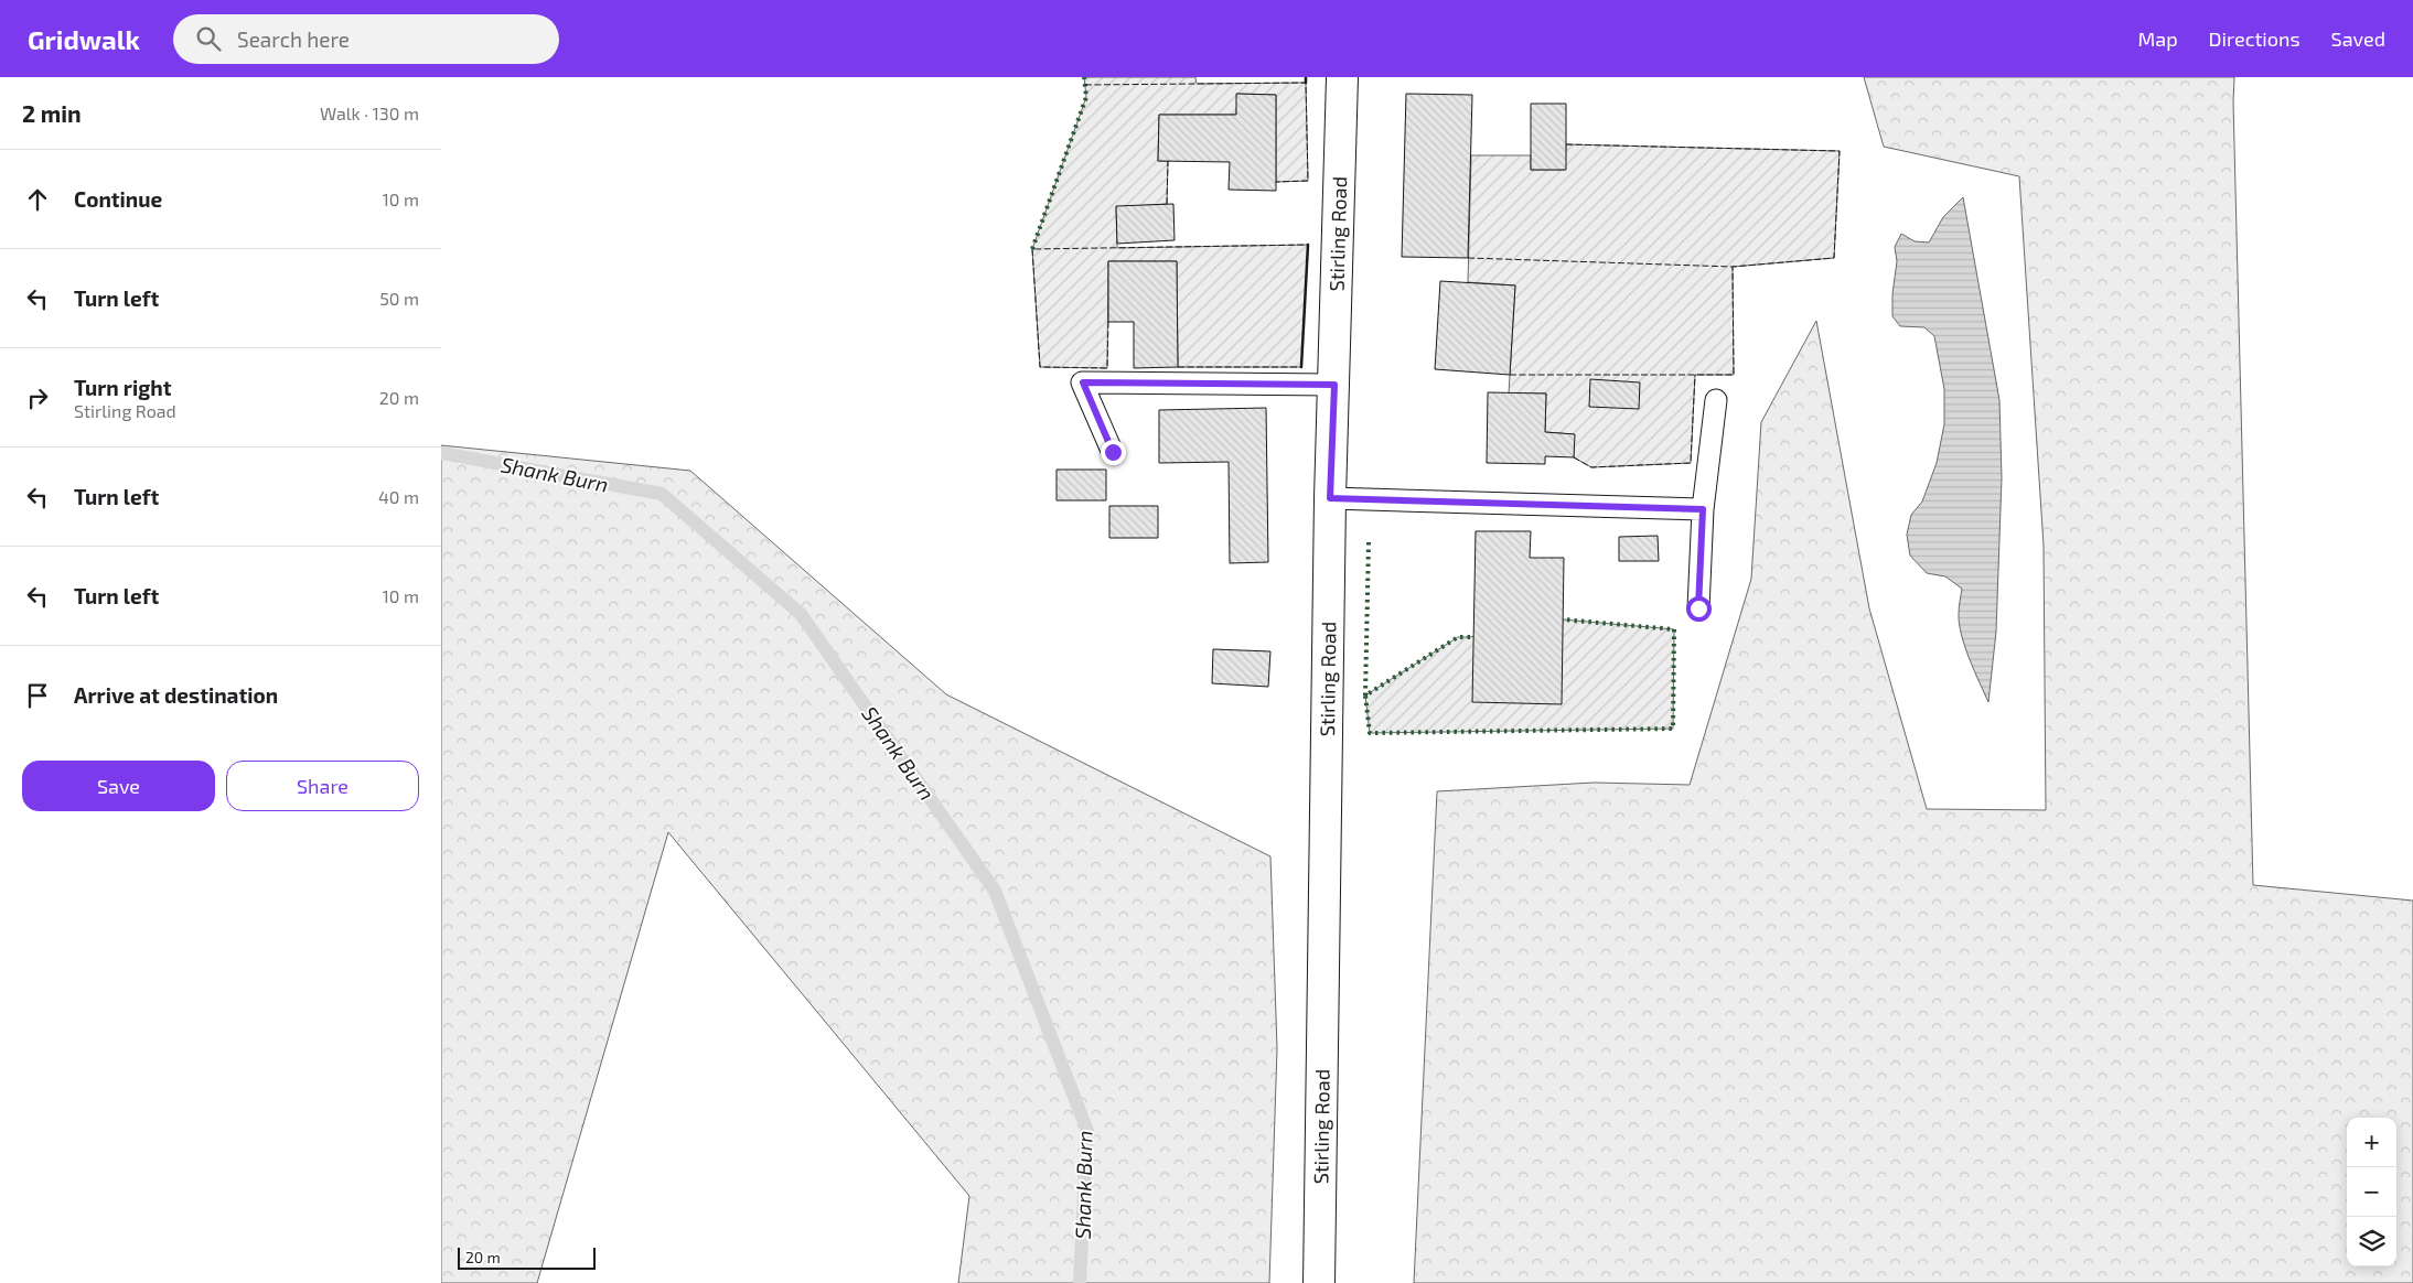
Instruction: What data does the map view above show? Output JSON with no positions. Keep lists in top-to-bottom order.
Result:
{
  "streets": {
    "main road": ["Stirling Road"]
  },
  "water": ["Shank Burn"],
  "scale_bar": "20 m",
  "page": {
    "header": "Gridwalk",
    "search": "Search here",
    "nav": ["Map", "Directions", "Saved"],
    "heading": ["2 min", "Walk · 130 m"],
    "list": [
      ["Continue", "10 m"],
      ["Turn left", "50 m"],
      ["Turn right", "Stirling Road", "20 m"],
      ["Turn left", "40 m"],
      ["Turn left", "10 m"],
      "Arrive at destination"
    ],
    "buttons": ["Save", "Share"],
    "map_buttons": ["+", "−"],
    "scale": "20 m"
  }
}
